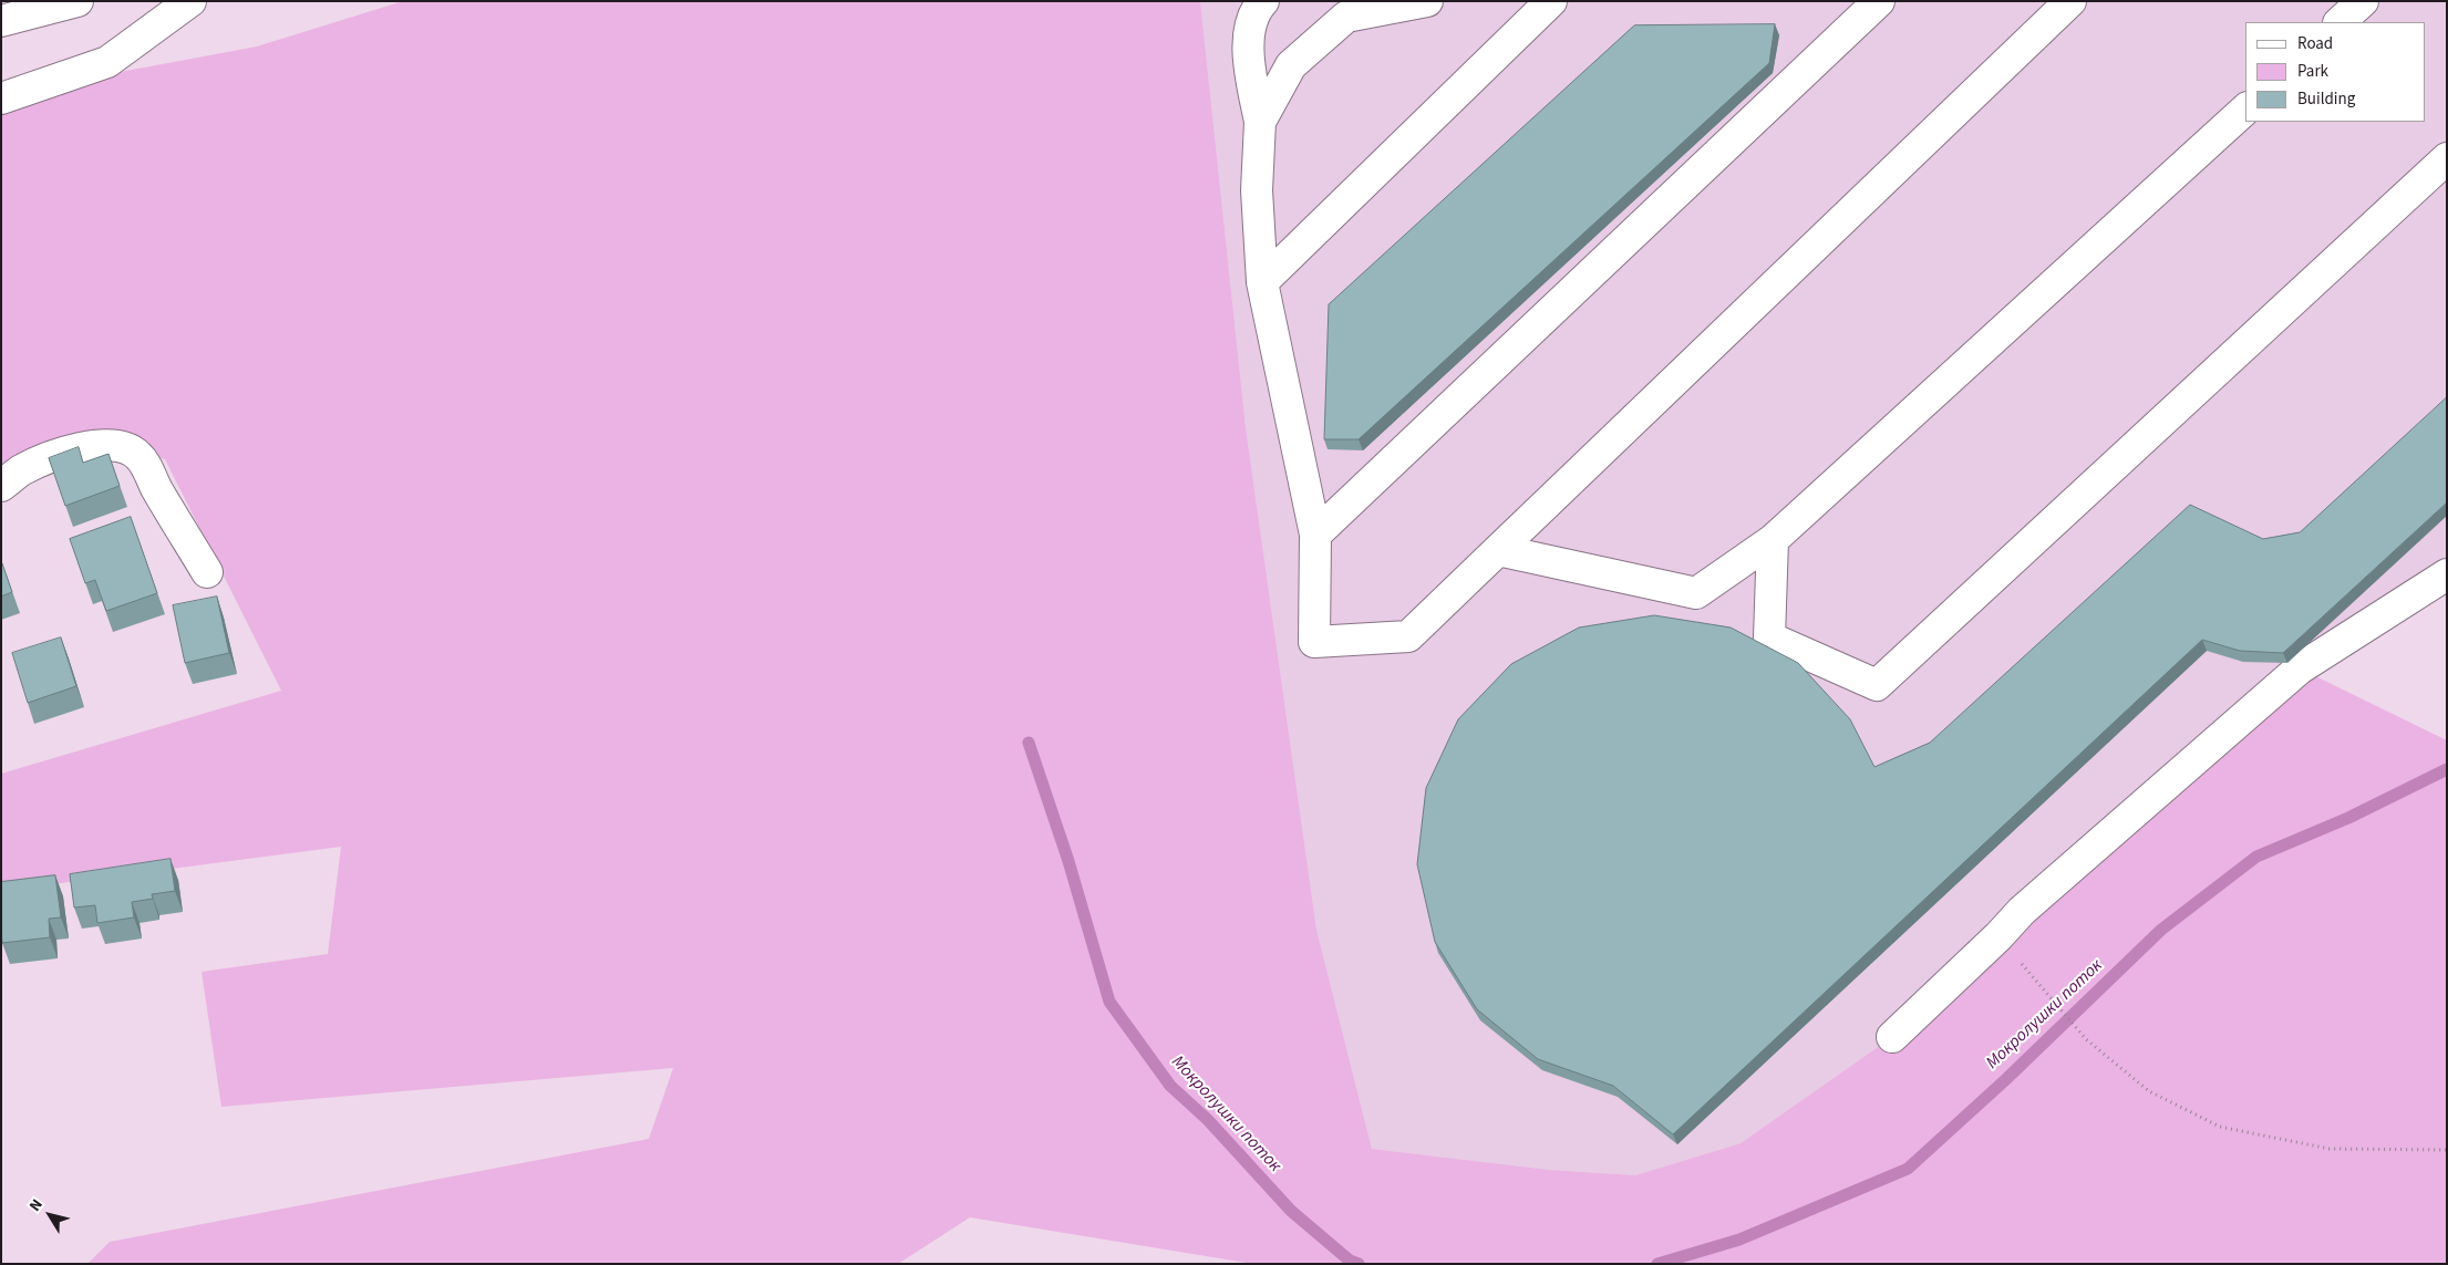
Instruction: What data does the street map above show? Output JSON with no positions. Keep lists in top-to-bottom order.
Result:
{
  "water": ["Мокролушки поток"],
  "legend": ["Road", "Park", "Building"],
  "north": "top left"
}
